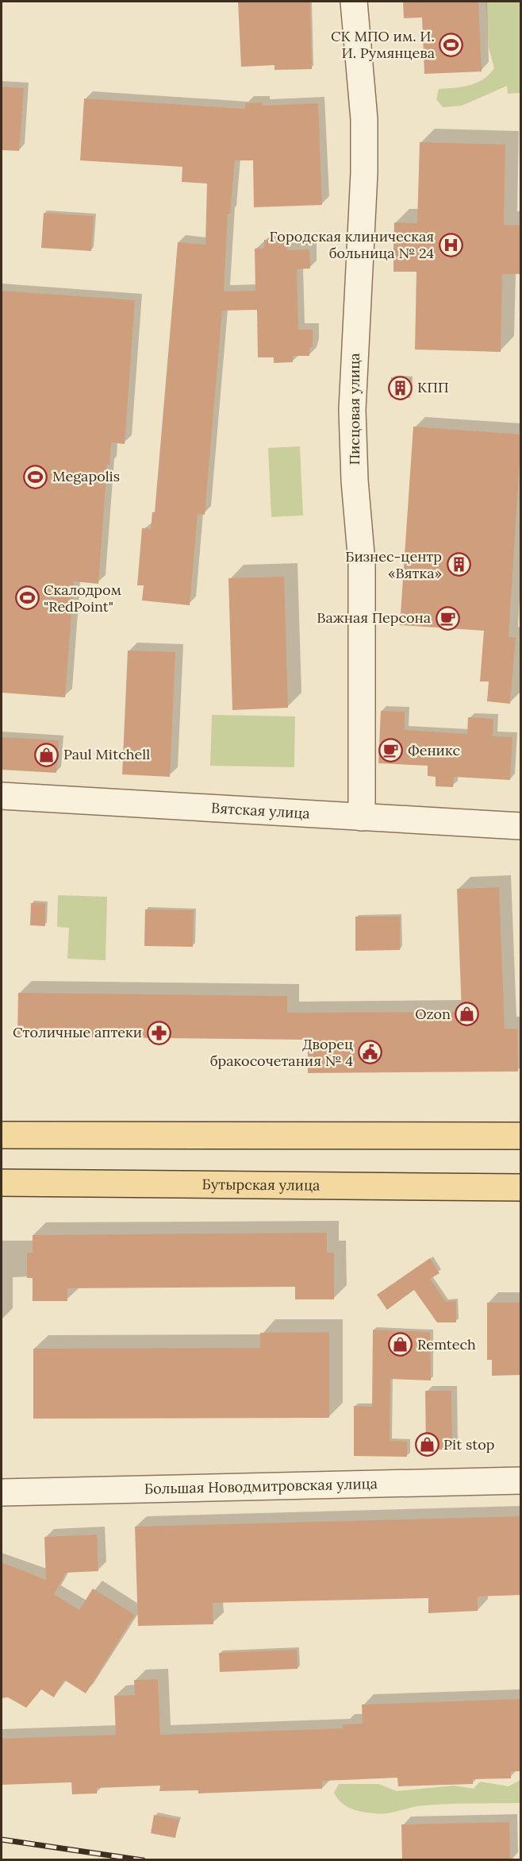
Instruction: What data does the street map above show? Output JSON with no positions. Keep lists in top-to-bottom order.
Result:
{
  "streets": {
    "main road": ["Бутырская улица"],
    "street": ["Писцовая улица", "Вятская улица", "Большая Новодмитровская улица"]
  },
  "crossings": [
    ["Писцовая улица", "Вятская улица"]
  ],
  "places": {
    "sports": ["СК МПО им. И. И. Румянцева", "Megapolis", "Скалодром \"RedPoint\""],
    "hospital": ["Городская клиническая больница № 24"],
    "building": ["КПП", "Бизнес-центр «Вятка»"],
    "cafe": ["Важная Персона", "Феникс"],
    "shop": [
      "Paul Mitchell",
      "Ozon",
      "Remtech",
      "Pit stop"
    ],
    "pharmacy": ["Столичные аптеки"],
    "public building": ["Дворец бракосочетания № 4"]
  }
}
